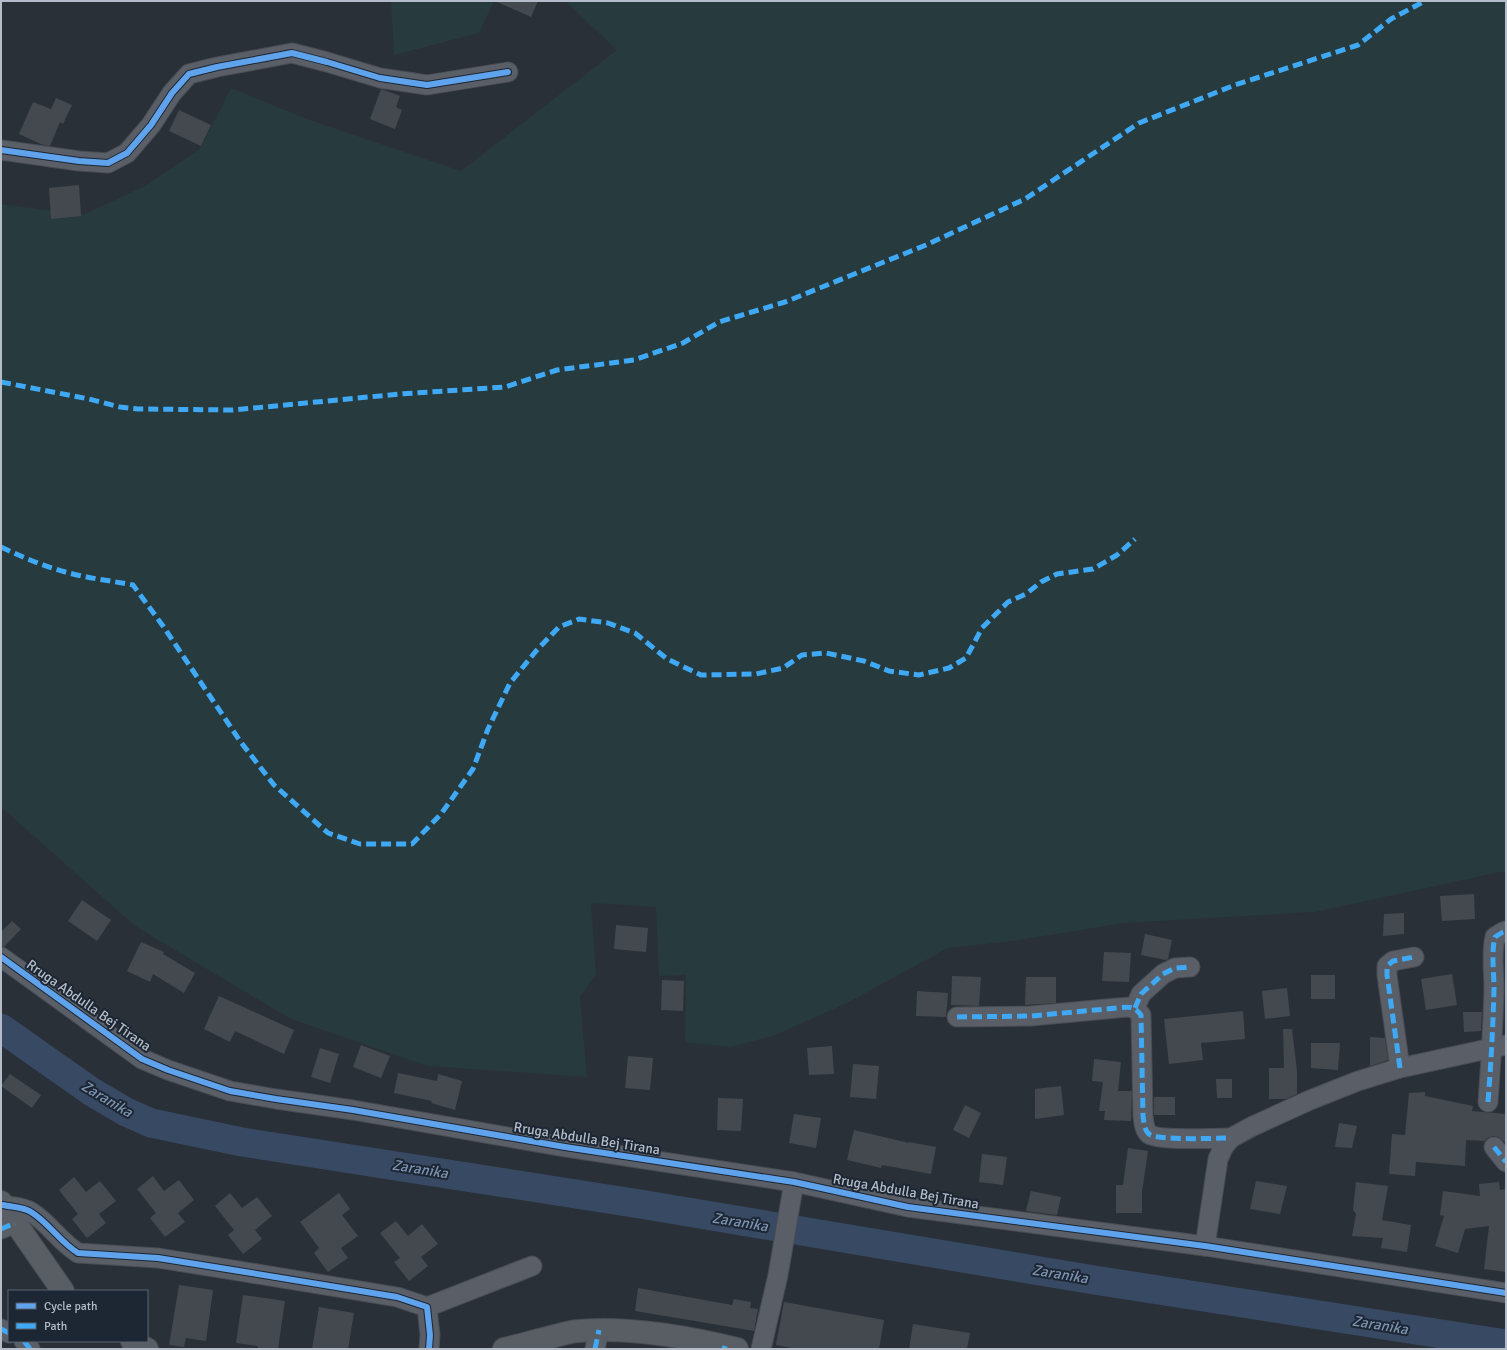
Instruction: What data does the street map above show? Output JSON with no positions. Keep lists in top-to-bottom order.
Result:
{
  "streets": {
    "street": ["Rruga Abdulla Bej Tirana"]
  },
  "water": ["Zaranika"],
  "legend": ["Cycle path", "Path"]
}
